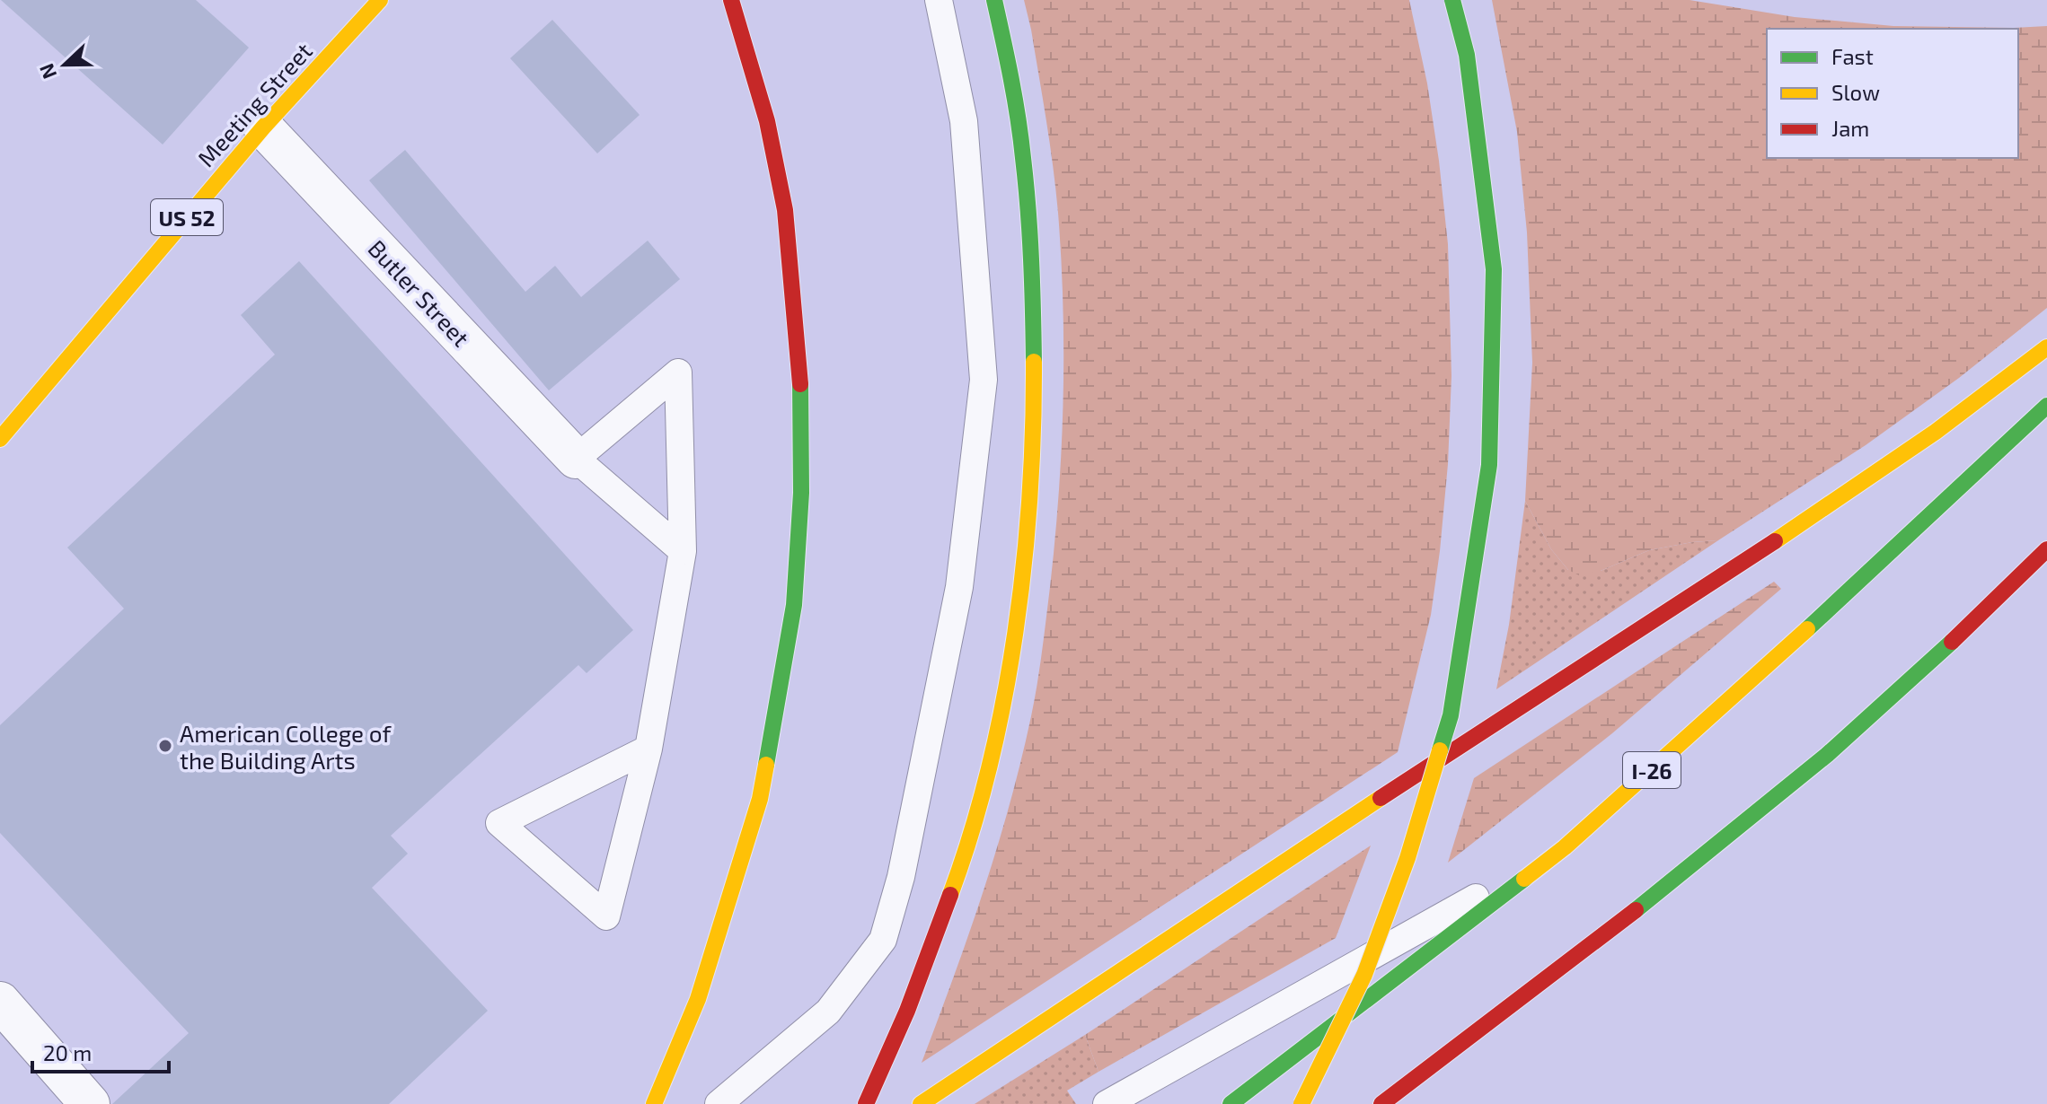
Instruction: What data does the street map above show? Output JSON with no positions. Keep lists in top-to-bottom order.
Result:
{
  "streets": {
    "main road": ["Meeting Street", "US 52", "I-26"],
    "street": ["Butler Street"]
  },
  "crossings": [
    ["Meeting Street", "Butler Street"]
  ],
  "places": ["American College of the Building Arts"],
  "legend": ["Fast", "Slow", "Jam"],
  "scale_bar": "20 m",
  "north": "left"
}
